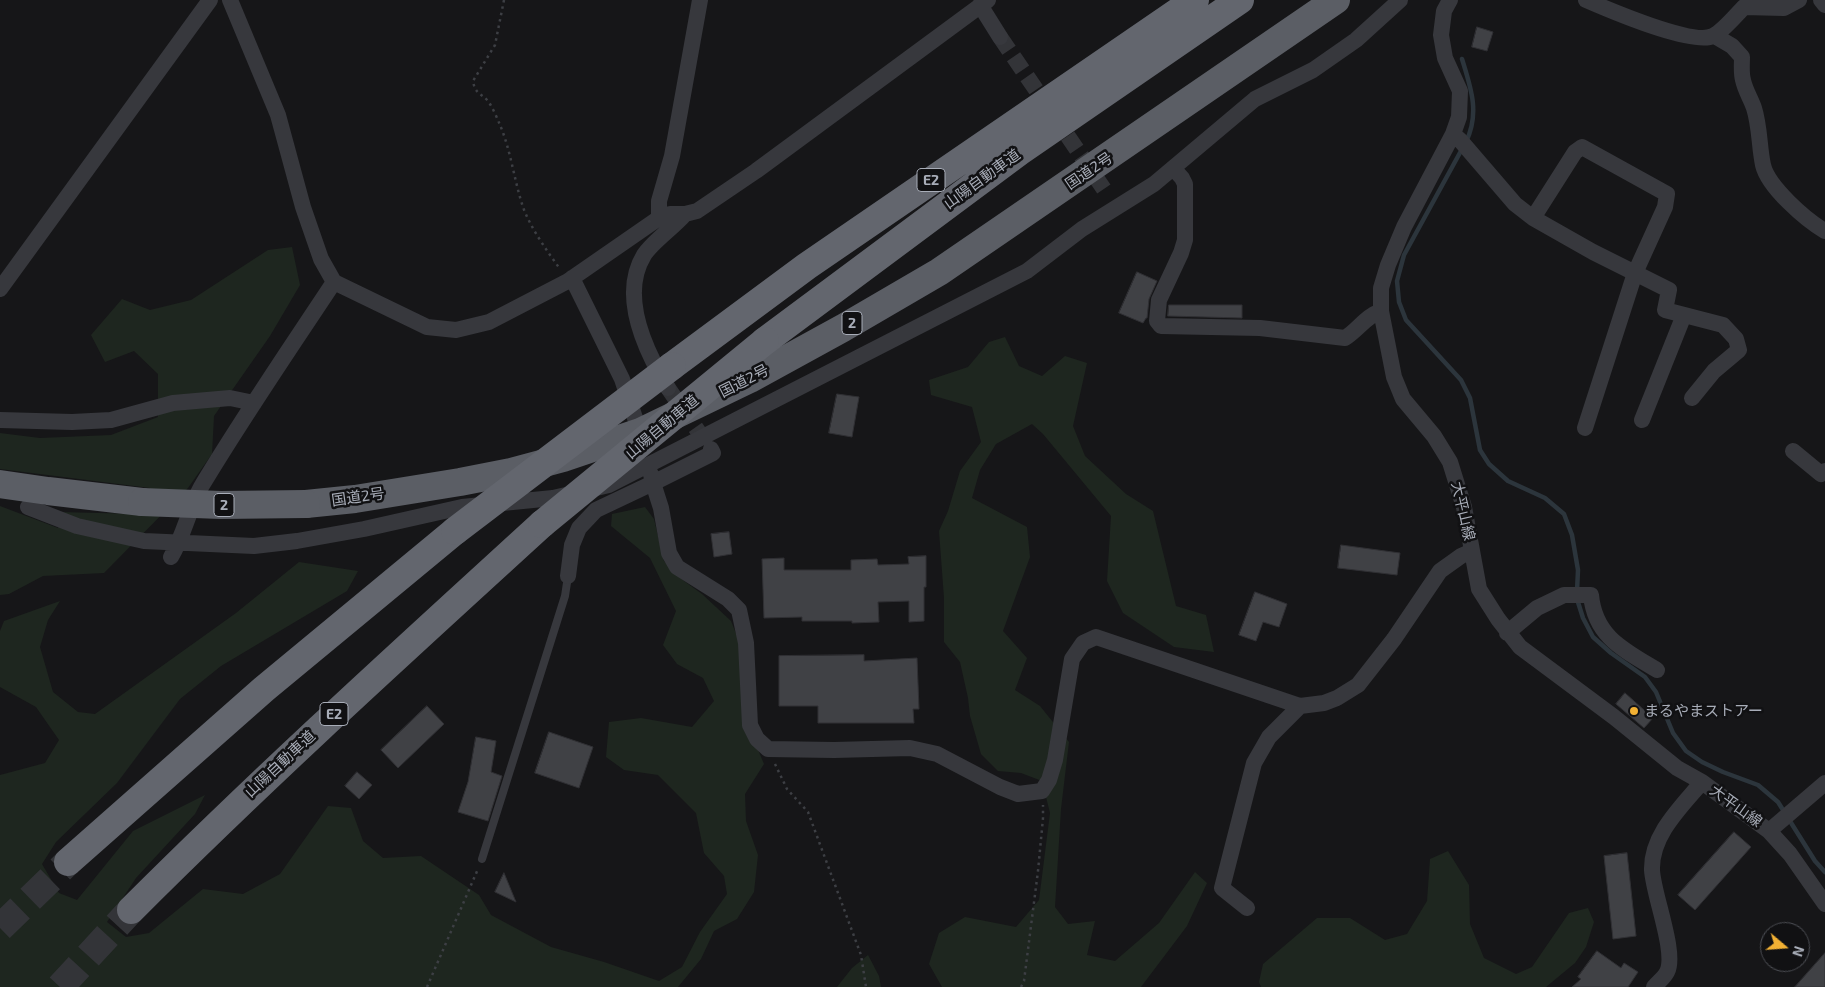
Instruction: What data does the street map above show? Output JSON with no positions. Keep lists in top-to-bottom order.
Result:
{
  "streets": {
    "highway": [
      "国道2号",
      "山陽自動車道",
      "E2",
      "2"
    ],
    "street": ["大平山線"]
  },
  "places": ["まるやまストアー"],
  "north": "right"
}
